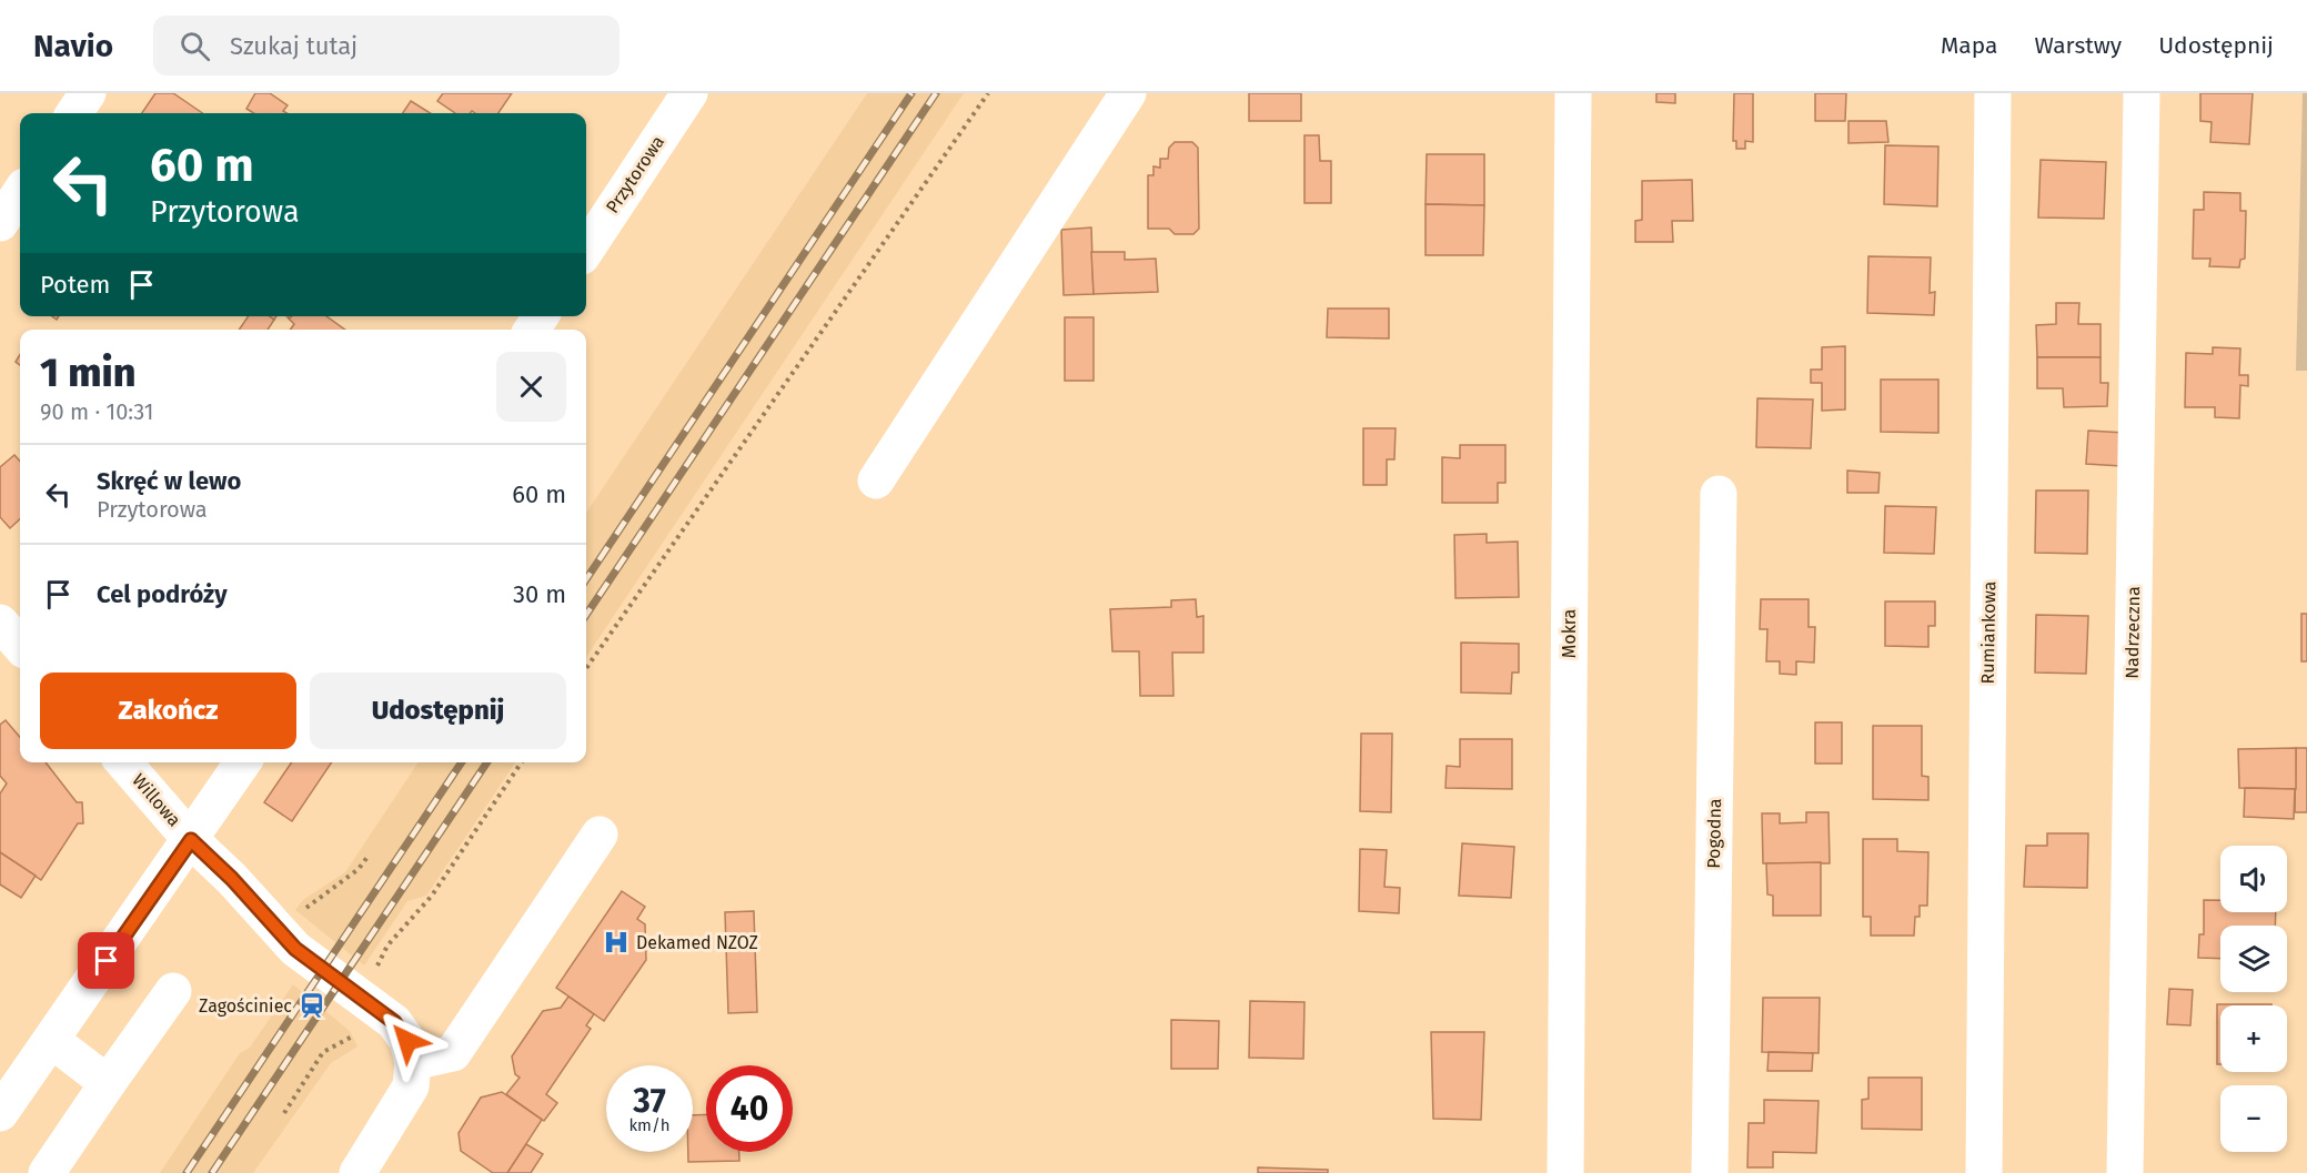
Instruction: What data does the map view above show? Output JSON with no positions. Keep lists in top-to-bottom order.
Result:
{
  "streets": {
    "street": [
      "Przytorowa",
      "Rumiankowa",
      "Nadrzeczna",
      "Mokra",
      "Willowa",
      "Pogodna"
    ]
  },
  "places": {
    "hospital": ["Dekamed NZOZ"],
    "station": ["Zagościniec"]
  },
  "page": {
    "header": "Navio",
    "search": "Szukaj tutaj",
    "nav": ["Mapa", "Warstwy", "Udostępnij"],
    "turn": ["60 m", "Przytorowa"],
    "then": "Potem",
    "heading": ["1 min", "90 m · 10:31"],
    "list": [
      {
        "name": "Skręć w lewo",
        "note": "Przytorowa",
        "value": "60 m"
      },
      {
        "name": "Cel podróży",
        "value": "30 m"
      }
    ],
    "buttons": ["Zakończ", "Udostępnij"],
    "map_buttons": ["+", "−"],
    "speed": "37 km/h",
    "limit": "40"
  }
}
